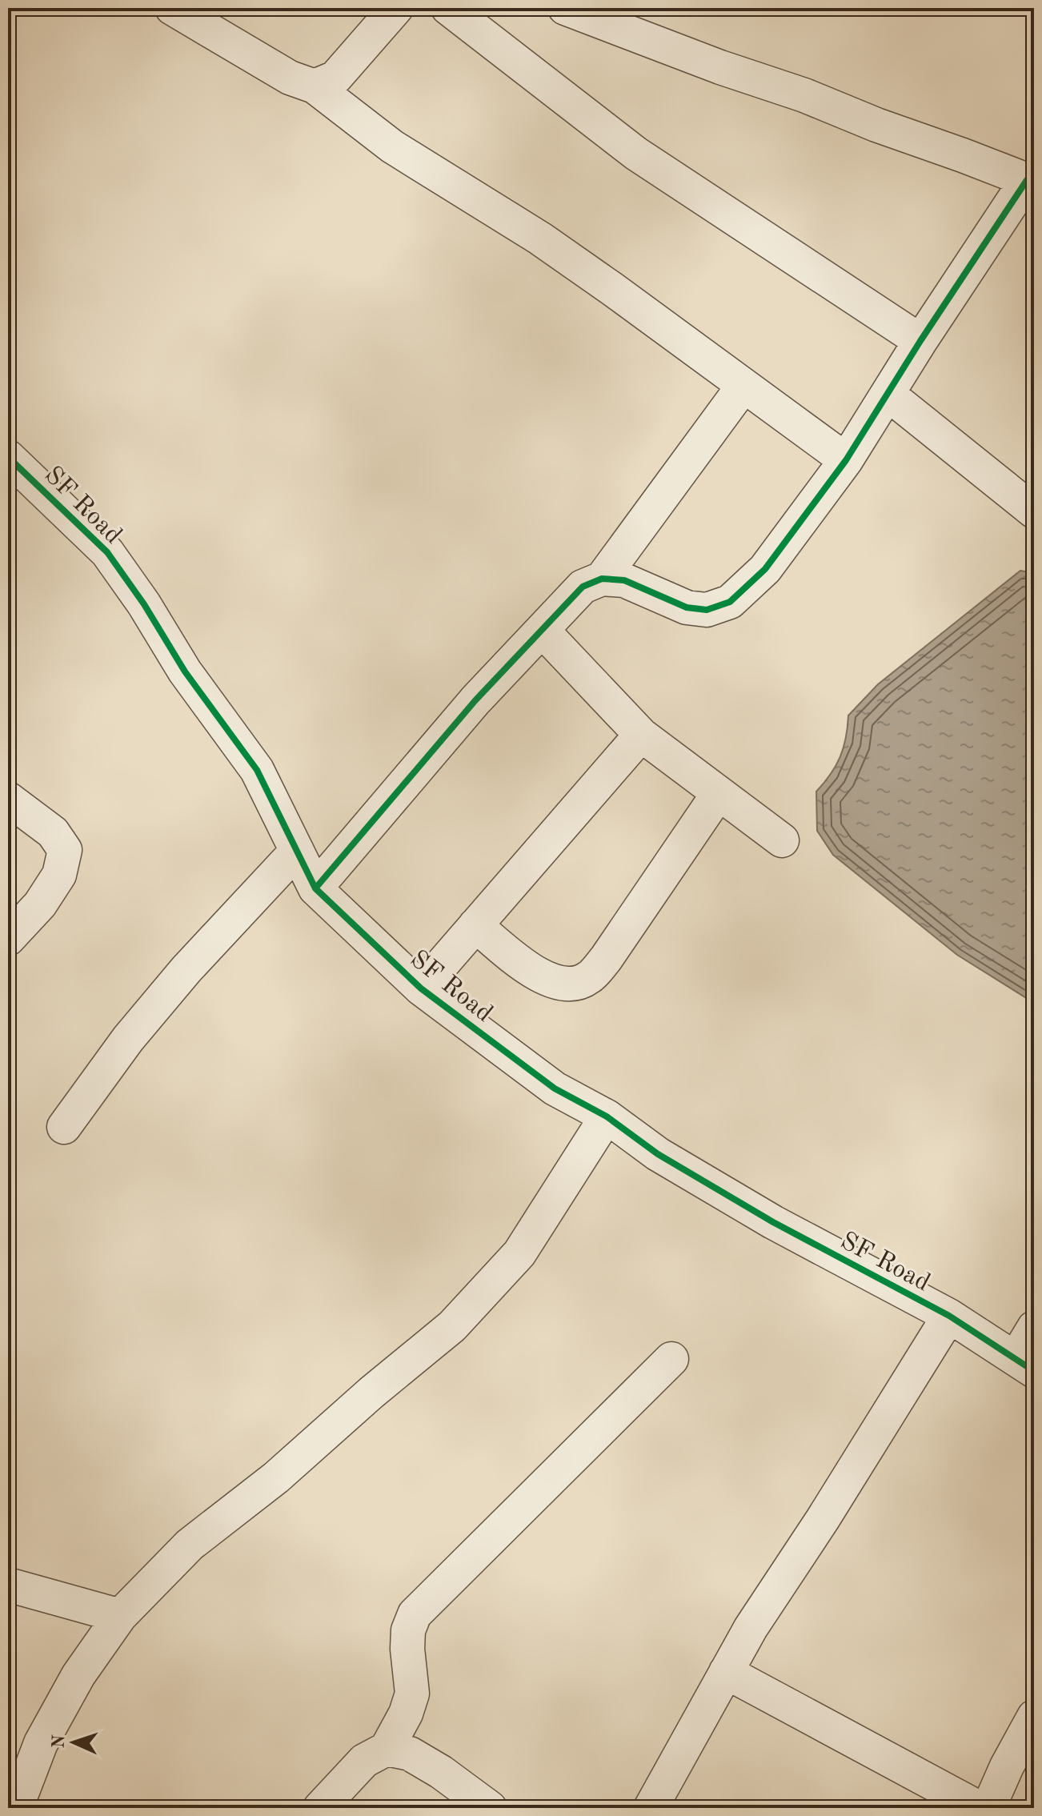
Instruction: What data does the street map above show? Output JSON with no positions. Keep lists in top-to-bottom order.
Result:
{
  "streets": {
    "street": ["SF Road"]
  },
  "north": "left"
}
